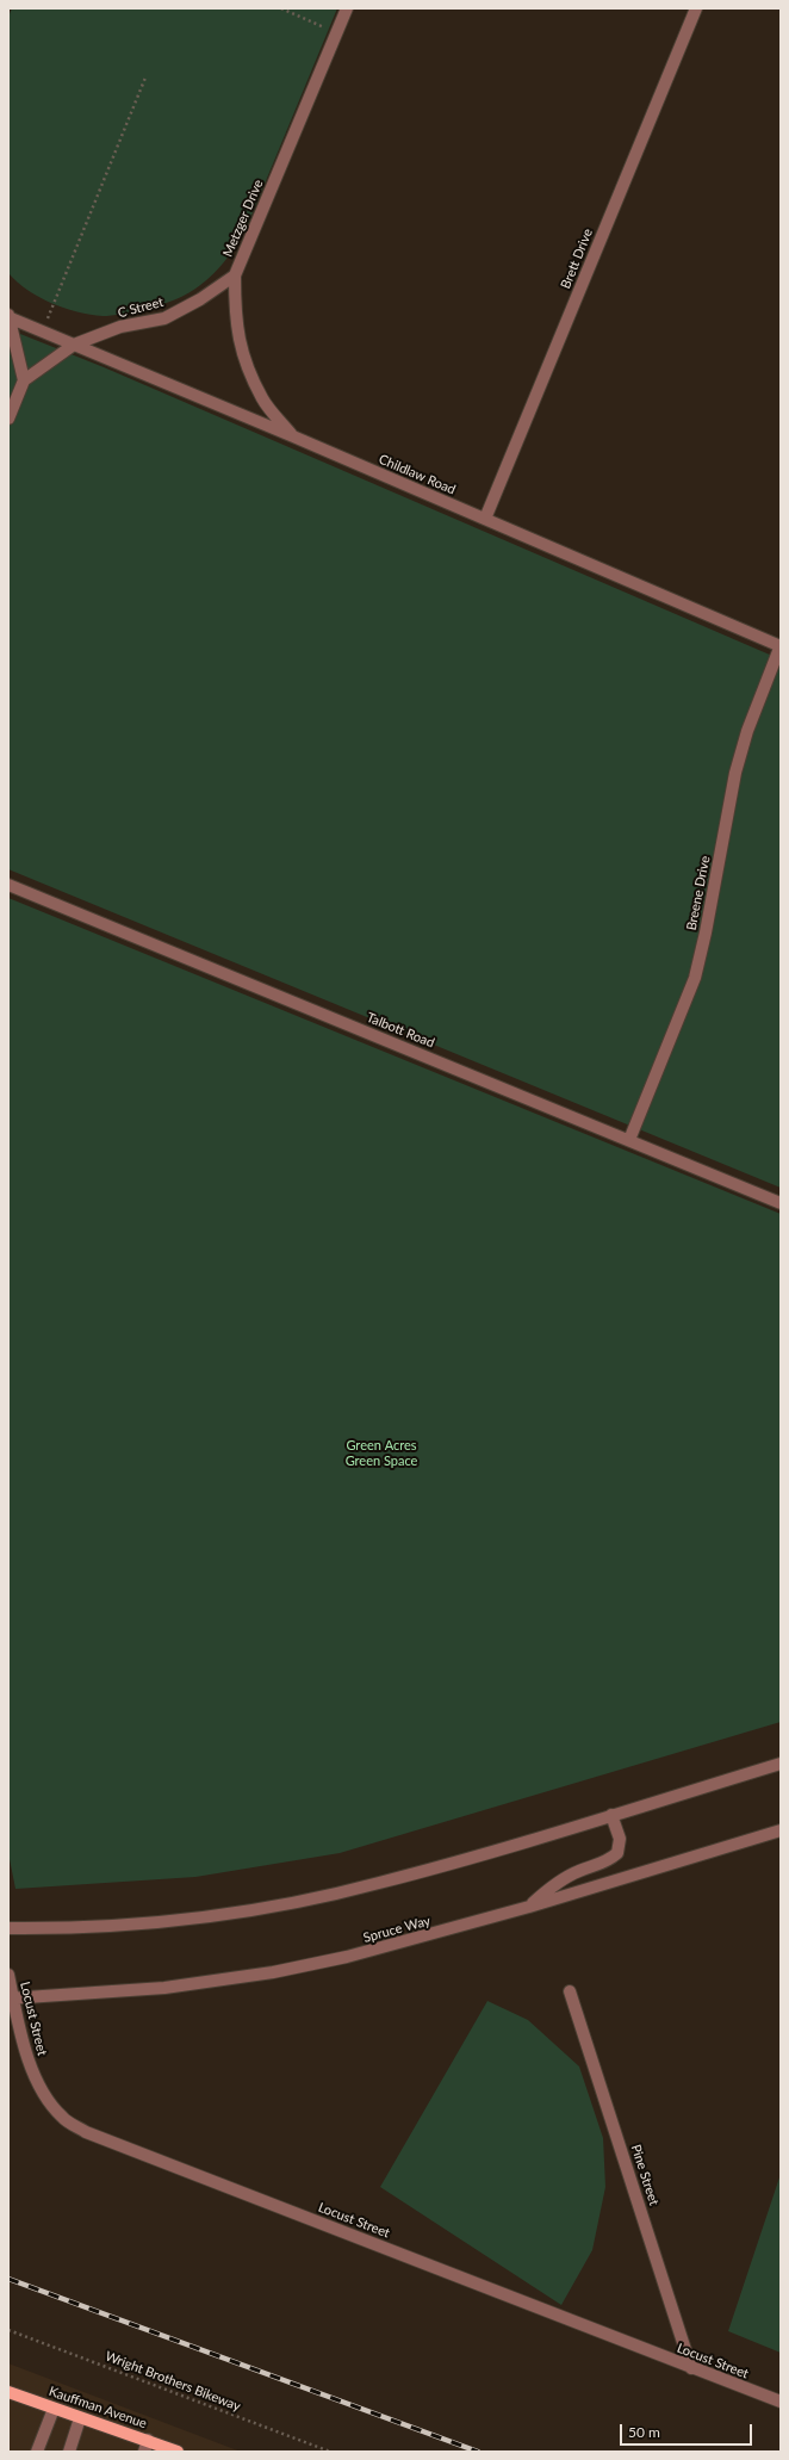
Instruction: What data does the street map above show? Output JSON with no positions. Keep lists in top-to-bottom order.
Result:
{
  "streets": {
    "main road": ["Kauffman Avenue"],
    "street": [
      "Metzger Drive",
      "Brett Drive",
      "C Street",
      "Childlaw Road",
      "Breene Drive",
      "Talbott Road",
      "Spruce Way",
      "Locust Street",
      "Pine Street"
    ],
    "path": ["Wright Brothers Bikeway"]
  },
  "crossings": [
    ["Metzger Drive", "C Street"],
    ["Metzger Drive", "Childlaw Road"],
    ["Brett Drive", "Childlaw Road"],
    ["C Street", "Childlaw Road"],
    ["Childlaw Road", "Breene Drive"],
    ["Breene Drive", "Talbott Road"],
    ["Spruce Way", "Locust Street"],
    ["Locust Street", "Pine Street"]
  ],
  "parks": ["Green Acres Green Space"],
  "scale_bar": "50 m"
}
